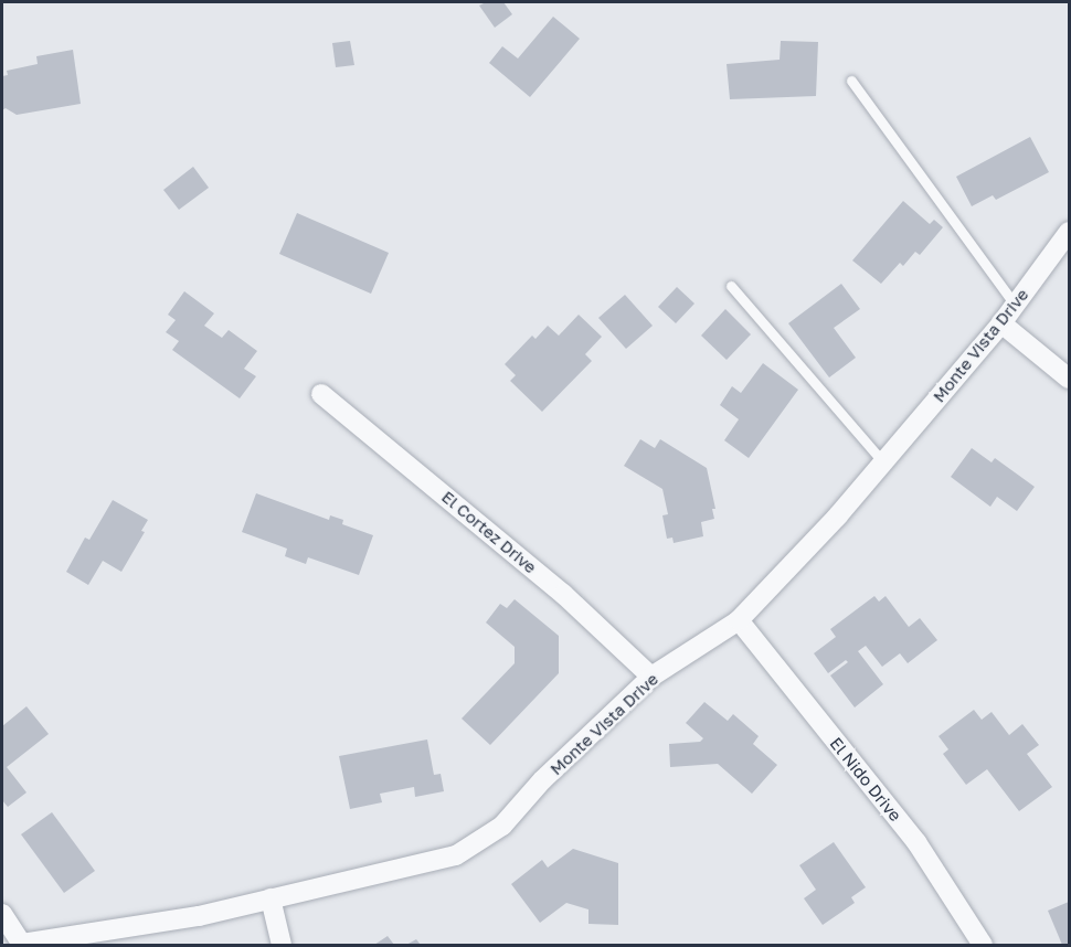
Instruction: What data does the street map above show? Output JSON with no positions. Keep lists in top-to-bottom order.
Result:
{
  "streets": {
    "street": ["Monte Vista Drive", "El Cortez Drive", "El Nido Drive"]
  },
  "crossings": [
    ["Monte Vista Drive", "El Cortez Drive"],
    ["Monte Vista Drive", "El Nido Drive"]
  ]
}
